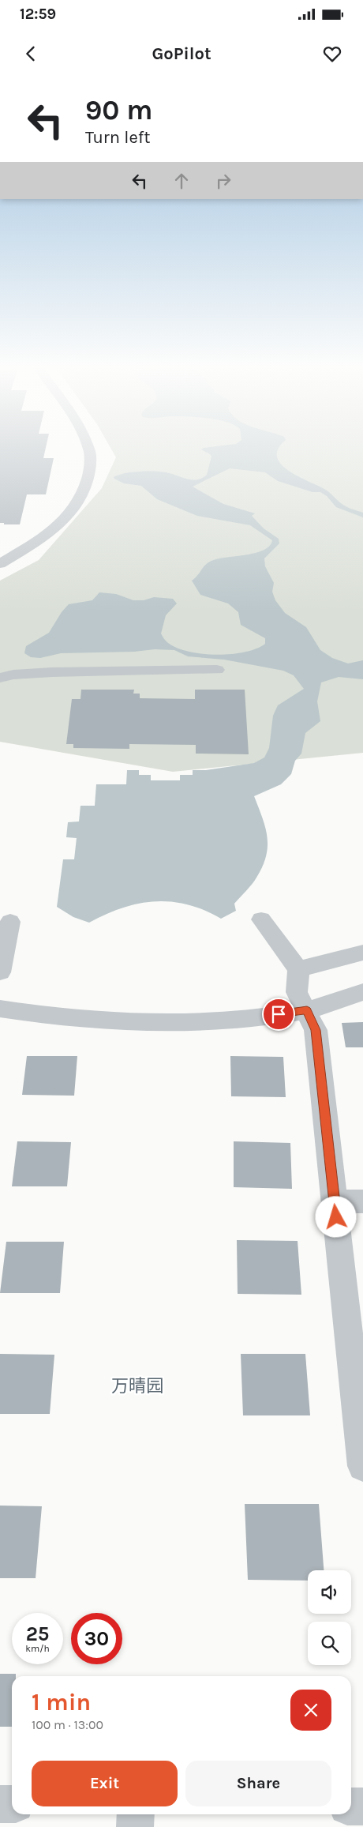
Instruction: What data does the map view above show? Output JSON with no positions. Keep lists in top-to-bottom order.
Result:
{
  "districts": ["万晴园"],
  "page": {
    "status": "12:59",
    "header": "GoPilot",
    "turn": ["90 m", "Turn left"],
    "speed": "25 km/h",
    "limit": "30",
    "heading": ["1 min", "100 m · 13:00"],
    "buttons": ["Exit", "Share"]
  }
}
